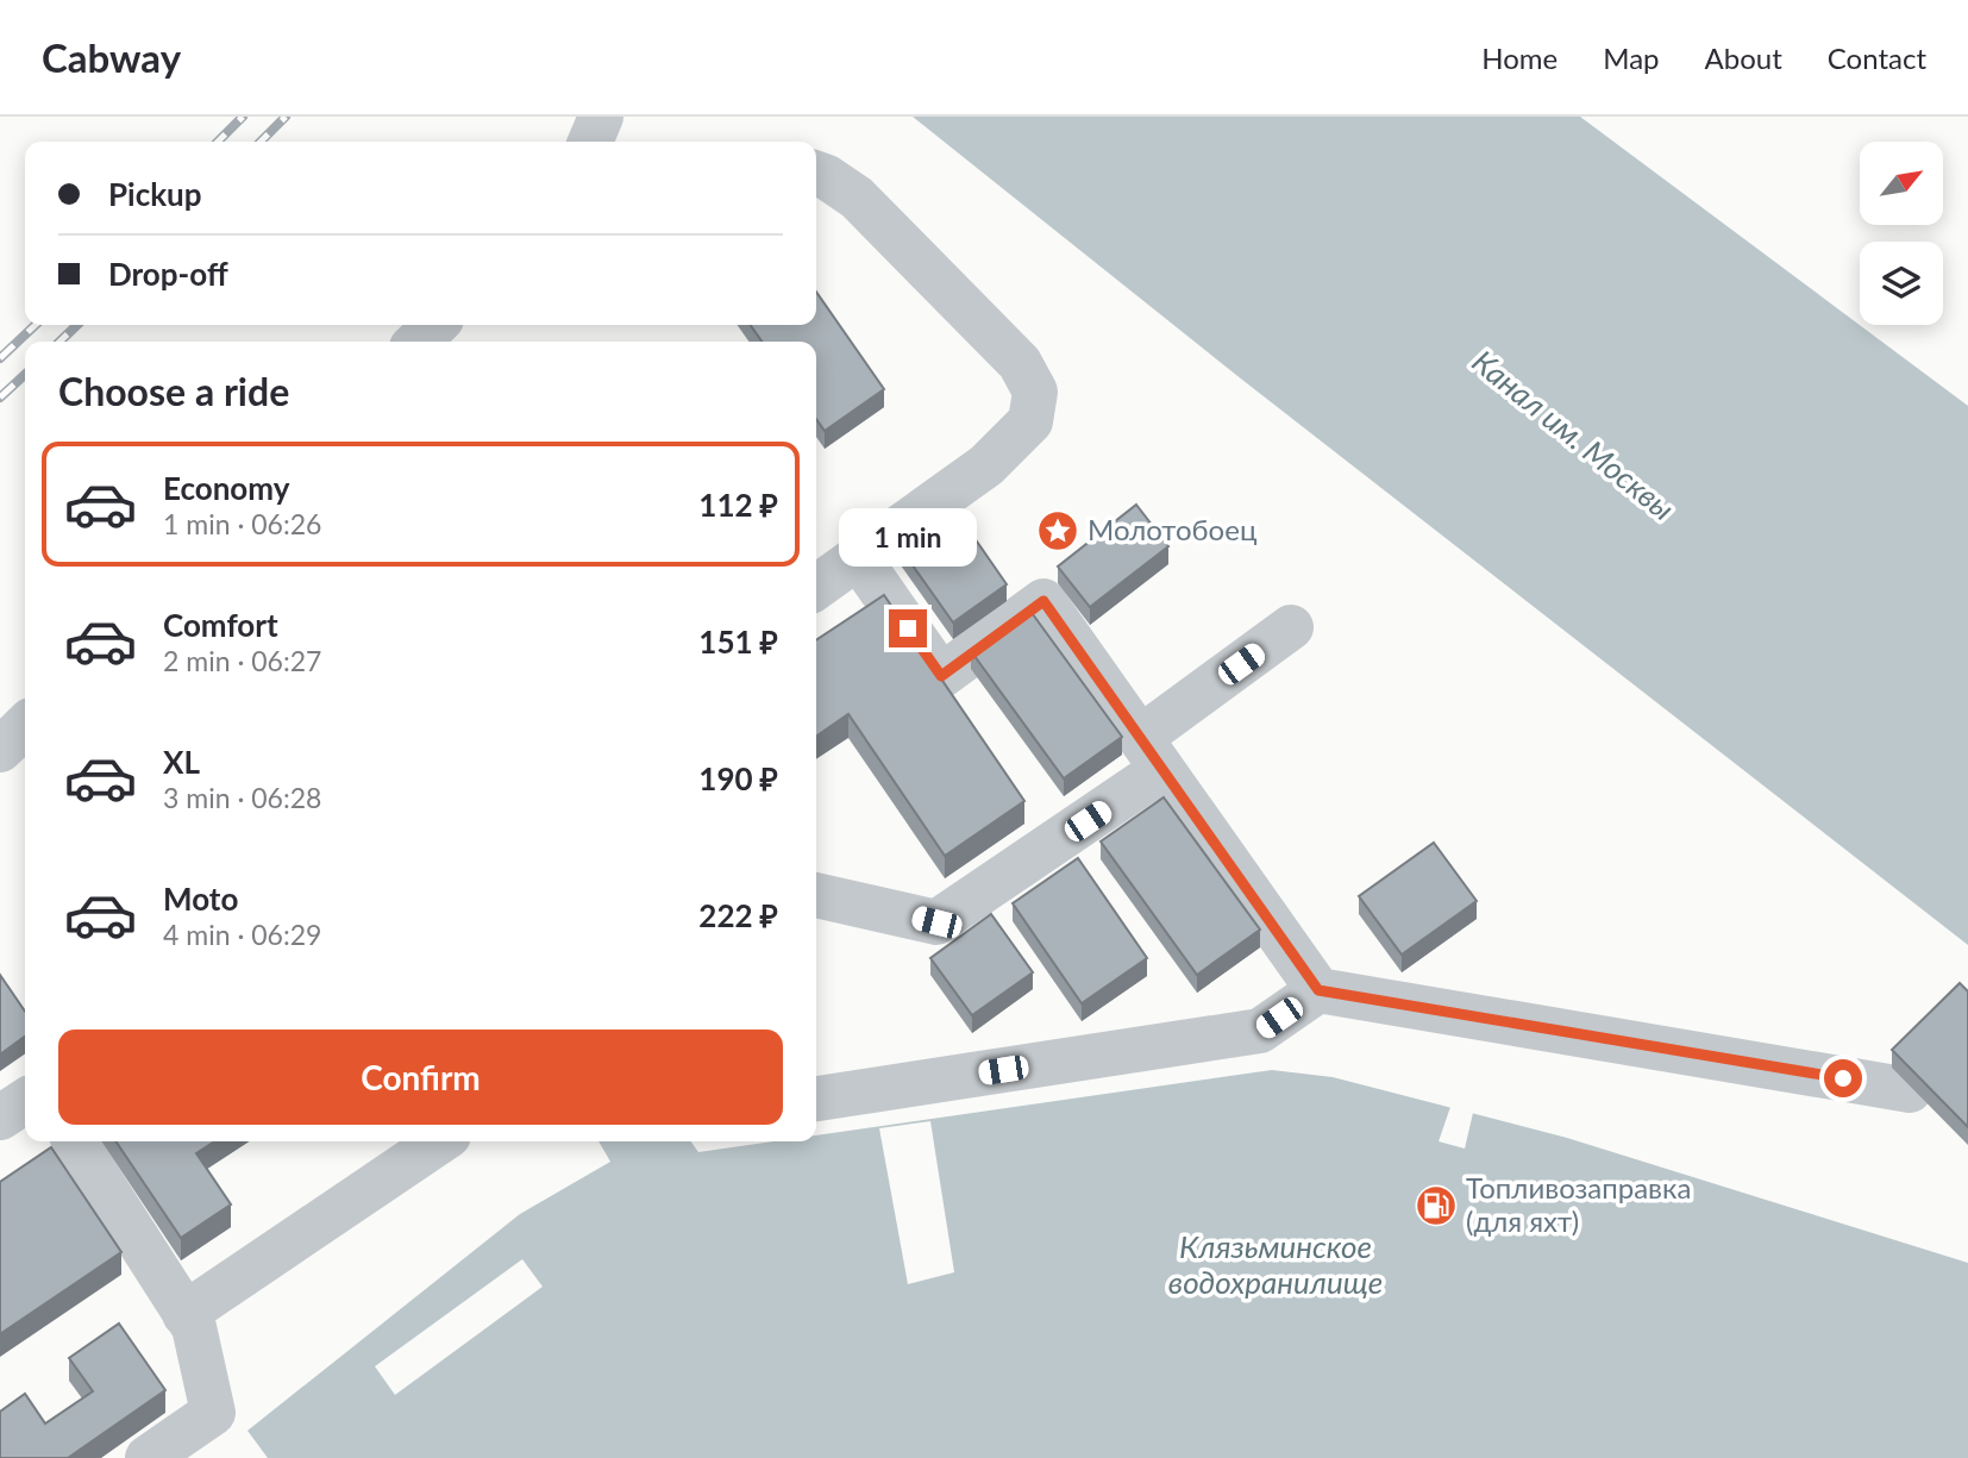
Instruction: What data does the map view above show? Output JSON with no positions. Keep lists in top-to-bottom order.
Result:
{
  "water": ["Канал им. Москвы", "Клязьминское водохранилище"],
  "places": {
    "place": ["Молотобоец"],
    "fuel station": ["Топливозаправка (для яхт)"]
  },
  "north": "top right",
  "page": {
    "header": "Cabway",
    "nav": [
      "Home",
      "Map",
      "About",
      "Contact"
    ],
    "banner": ["Pickup", "Drop-off"],
    "heading": "Choose a ride",
    "list": [
      {
        "name": "Economy",
        "note": "1 min · 06:26",
        "value": "112 ₽"
      },
      {
        "name": "Comfort",
        "note": "2 min · 06:27",
        "value": "151 ₽"
      },
      {
        "name": "XL",
        "note": "3 min · 06:28",
        "value": "190 ₽"
      },
      {
        "name": "Moto",
        "note": "4 min · 06:29",
        "value": "222 ₽"
      }
    ],
    "bubble": "1 min",
    "buttons": "Confirm"
  }
}
